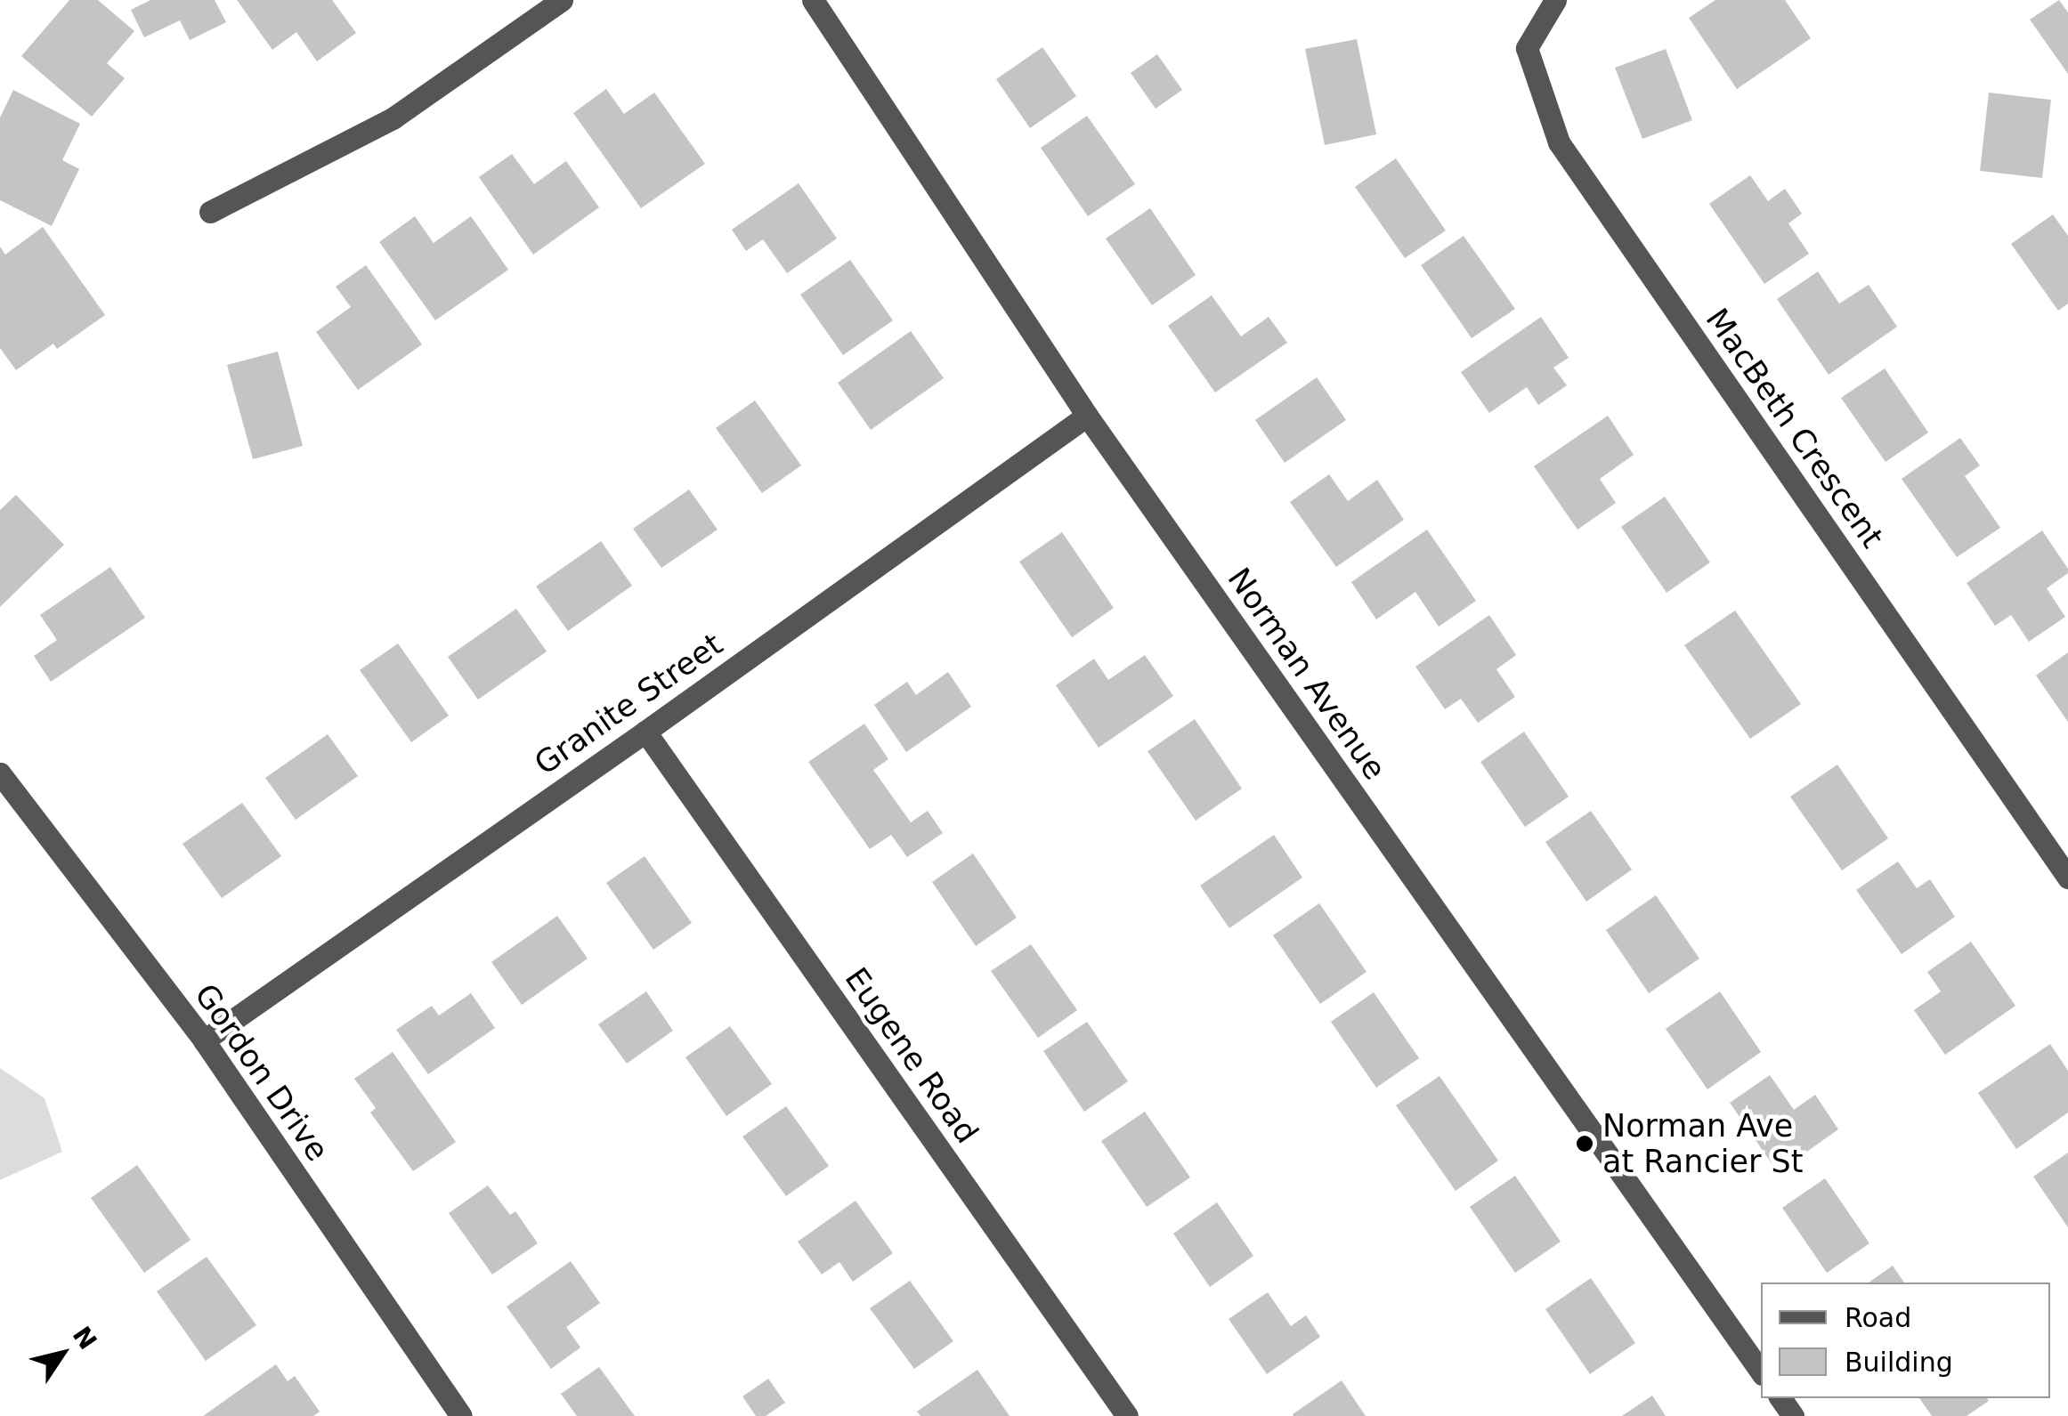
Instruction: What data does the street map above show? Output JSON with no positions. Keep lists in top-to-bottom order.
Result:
{
  "streets": {
    "street": [
      "MacBeth Crescent",
      "Norman Avenue",
      "Granite Street",
      "Eugene Road",
      "Gordon Drive"
    ]
  },
  "crossings": [
    ["Norman Avenue", "Granite Street"],
    ["Granite Street", "Eugene Road"],
    ["Granite Street", "Gordon Drive"]
  ],
  "places": ["Norman Ave at Rancier St"],
  "legend": ["Road", "Building"],
  "north": "top right"
}
